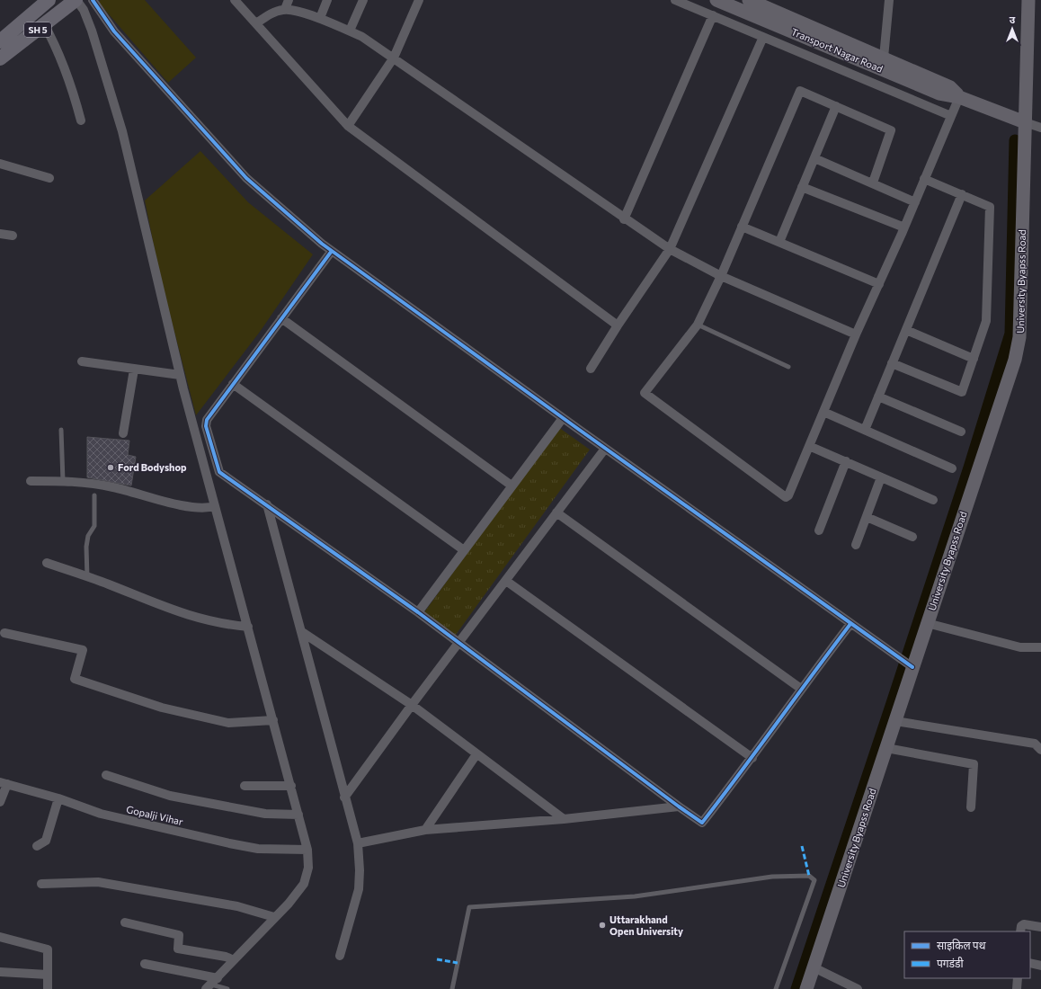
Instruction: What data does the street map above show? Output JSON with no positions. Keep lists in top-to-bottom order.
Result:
{
  "streets": {
    "main road": ["SH 5", "Transport Nagar Road", "University Byapss Road"],
    "street": ["Gopalji Vihar"]
  },
  "crossings": [
    ["Transport Nagar Road", "University Byapss Road"]
  ],
  "places": ["Ford Bodyshop", "Uttarakhand Open University"],
  "legend": ["साइकिल पथ", "पगडंडी"],
  "north": "top"
}
